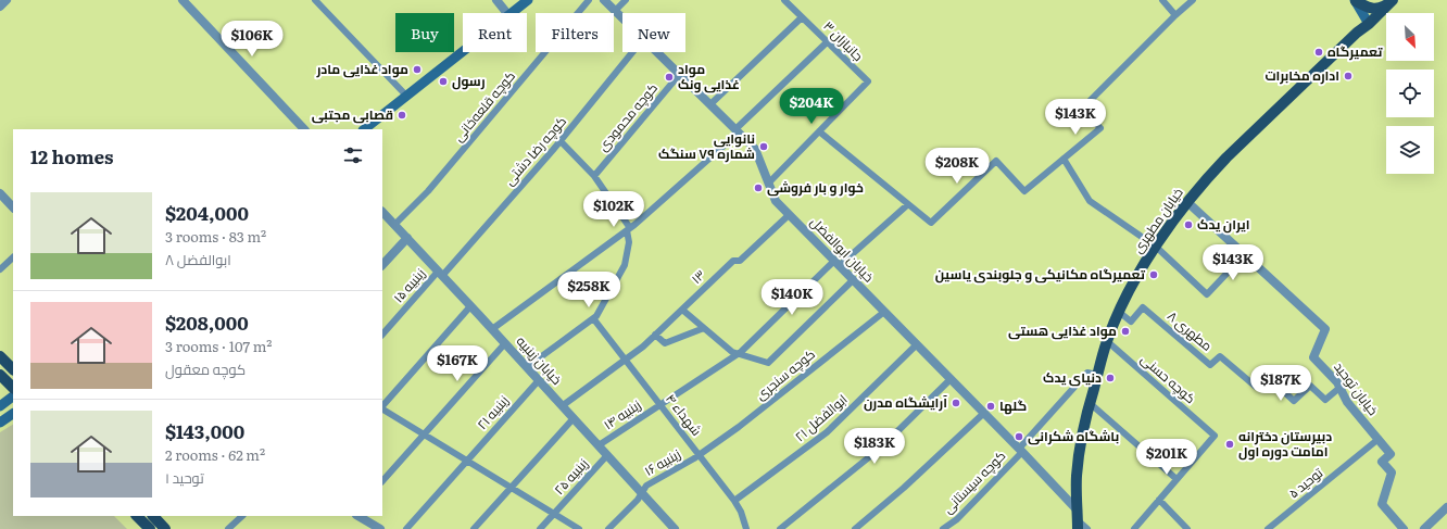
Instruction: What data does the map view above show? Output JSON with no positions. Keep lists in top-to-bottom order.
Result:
{
  "streets": {
    "main road": ["خیابان مطهری"],
    "street": [
      "جانبازان ۳",
      "کوچه قلعه‌خانی",
      "کوچه محمودی",
      "کوچه رضا دشتی",
      "خیابان ابوالفضل",
      "۱۳",
      "زینبیه ۱۵",
      "مطهری ۸",
      "خیابان زینبیه",
      "کوچه سنجری",
      "کوچه حسنی",
      "خیابان توحید",
      "زینبیه ۲۱",
      "زینبیه ۱۴",
      "شهداء ۴",
      "ابوالفضل ۲۱",
      "زینبیه ۱۶",
      "زینبیه ۲۵",
      "کوچه سیستانی",
      "توحید ۵"
    ]
  },
  "crossings": [
    ["کوچه قلعه‌خانی", "خیابان زینبیه"],
    ["کوچه محمودی", "خیابان ابوالفضل"],
    ["کوچه رضا دشتی", "زینبیه ۱۵"],
    ["کوچه رضا دشتی", "خیابان زینبیه"],
    ["خیابان مطهری", "خیابان ابوالفضل"],
    ["خیابان مطهری", "مطهری ۸"],
    ["خیابان مطهری", "کوچه حسنی"],
    ["خیابان مطهری", "خیابان توحید"],
    ["خیابان مطهری", "کوچه سیستانی"],
    ["خیابان ابوالفضل", "۱۳"],
    ["خیابان ابوالفضل", "کوچه سنجری"],
    ["خیابان ابوالفضل", "زینبیه ۱۴"],
    ["خیابان ابوالفضل", "ابوالفضل ۲۱"],
    ["خیابان ابوالفضل", "کوچه سیستانی"],
    ["۱۳", "خیابان زینبیه"],
    ["۱۳", "شهداء ۴"],
    ["زینبیه ۱۵", "خیابان زینبیه"],
    ["مطهری ۸", "خیابان توحید"],
    ["خیابان زینبیه", "زینبیه ۲۱"],
    ["خیابان زینبیه", "زینبیه ۱۴"],
    ["خیابان زینبیه", "زینبیه ۱۶"],
    ["خیابان زینبیه", "زینبیه ۲۵"],
    ["کوچه سنجری", "شهداء ۴"],
    ["کوچه سنجری", "زینبیه ۱۶"],
    ["خیابان توحید", "توحید ۵"],
    ["زینبیه ۱۴", "شهداء ۴"],
    ["شهداء ۴", "ابوالفضل ۲۱"],
    ["شهداء ۴", "زینبیه ۱۶"]
  ],
  "places": [
    "تعمیرگاه",
    "مواد غذایی مادر",
    "اداره مخابرات",
    "مواد غذایی ونک",
    "رسول",
    "قصابی مجتبی",
    "نانوایی شماره ۷۹ سنگک",
    "خوار و بار فروشی",
    "ایران یدک",
    "تعمیرگاه مکانیکی و جلوبندی یاسین",
    "مواد غذایی هستی",
    "دنیای یدک",
    "آرایشگاه مدرن",
    "گلها",
    "باشگاه شکرانی",
    "دبیرستان دخترانه امامت دوره اول"
  ],
  "north": "bottom right",
  "page": {
    "chip": [
      "Buy",
      "Rent",
      "Filters",
      "New"
    ],
    "price": [
      "$106K",
      "$204K",
      "$143K",
      "$208K",
      "$102K",
      "$143K",
      "$258K",
      "$140K",
      "$167K",
      "$187K",
      "$183K",
      "$201K"
    ],
    "heading": "12 homes",
    "list": [
      {
        "name": "$204,000",
        "note": "3 rooms · 83 m² · ابوالفضل ۸"
      },
      {
        "name": "$208,000",
        "note": "3 rooms · 107 m² · کوچه معقول"
      },
      {
        "name": "$143,000",
        "note": "2 rooms · 62 m² · توحید ۱"
      }
    ]
  }
}
